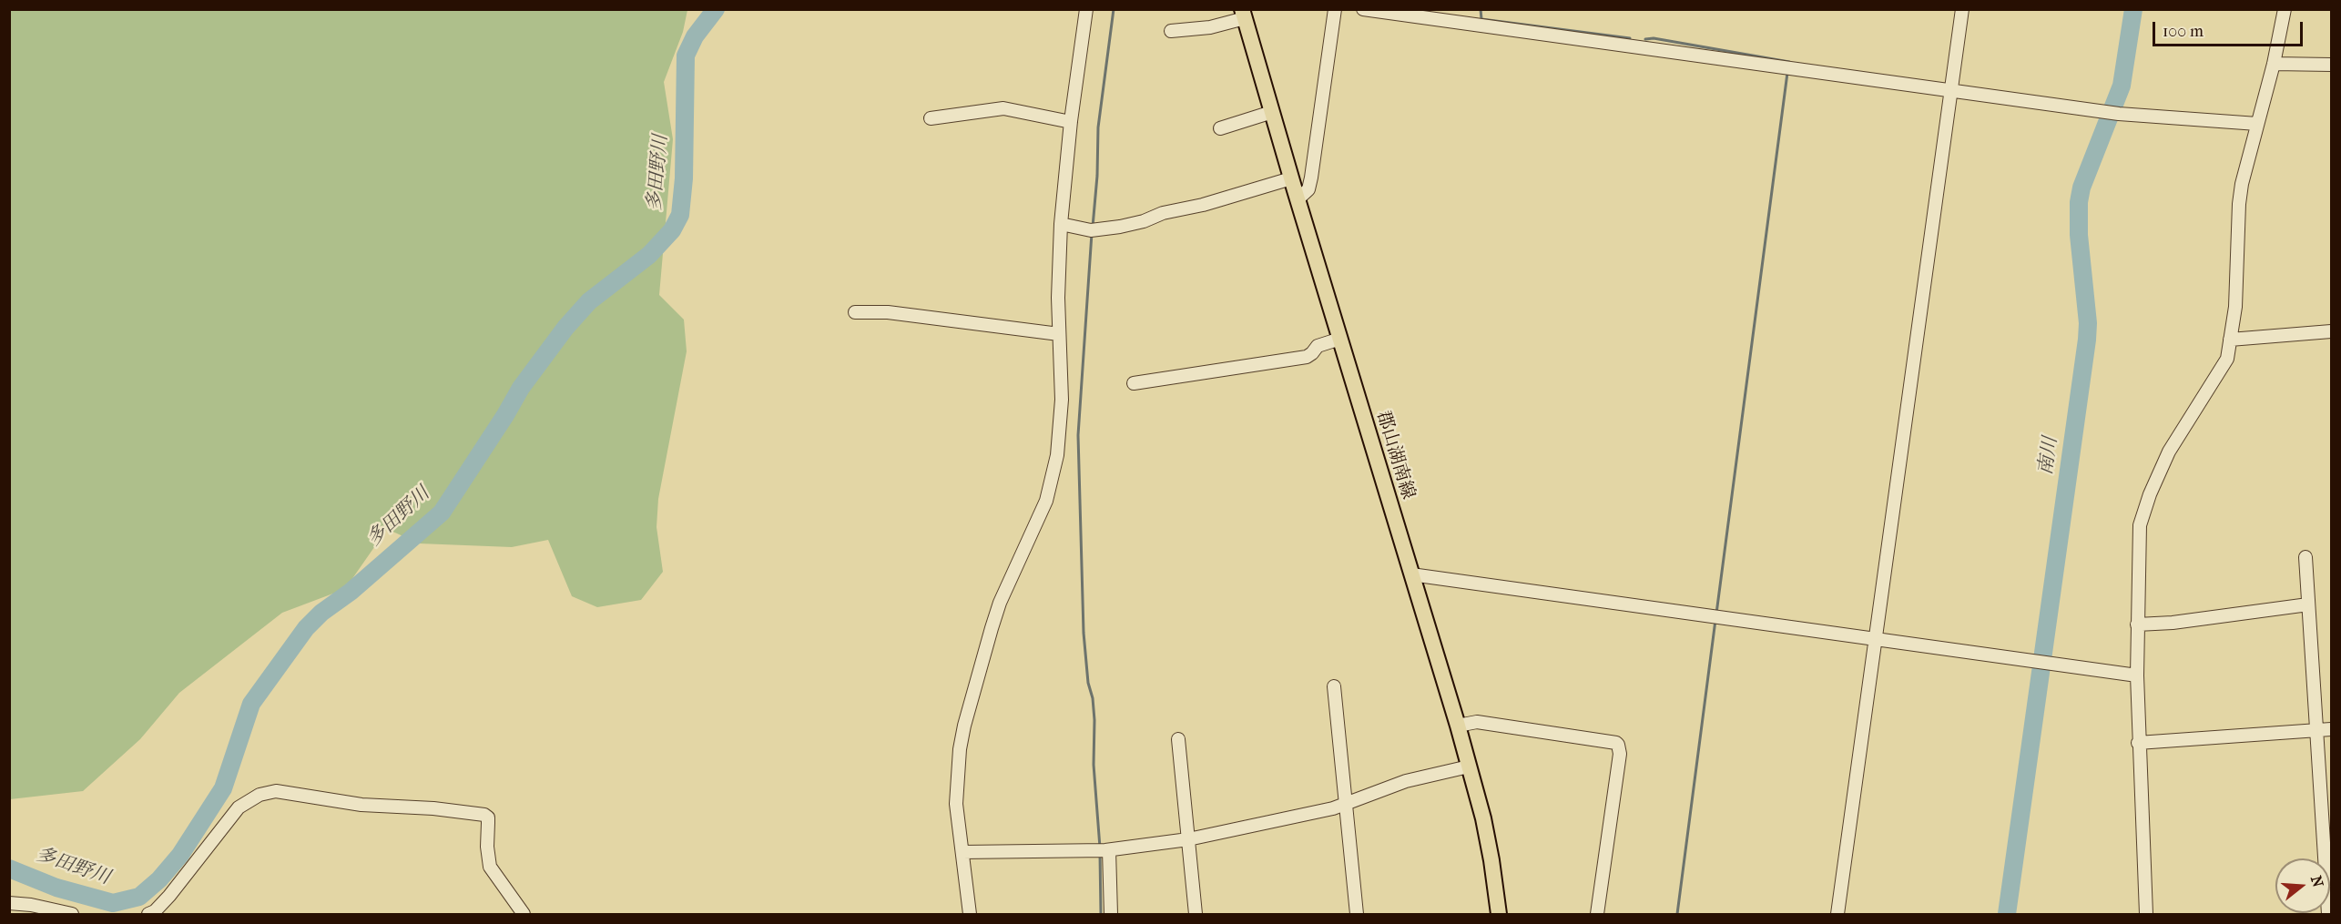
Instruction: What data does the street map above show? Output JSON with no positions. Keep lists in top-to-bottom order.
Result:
{
  "streets": {
    "main road": ["郡山湖南線"]
  },
  "water": ["多田野川", "南川"],
  "scale_bar": "100 m",
  "north": "right"
}
